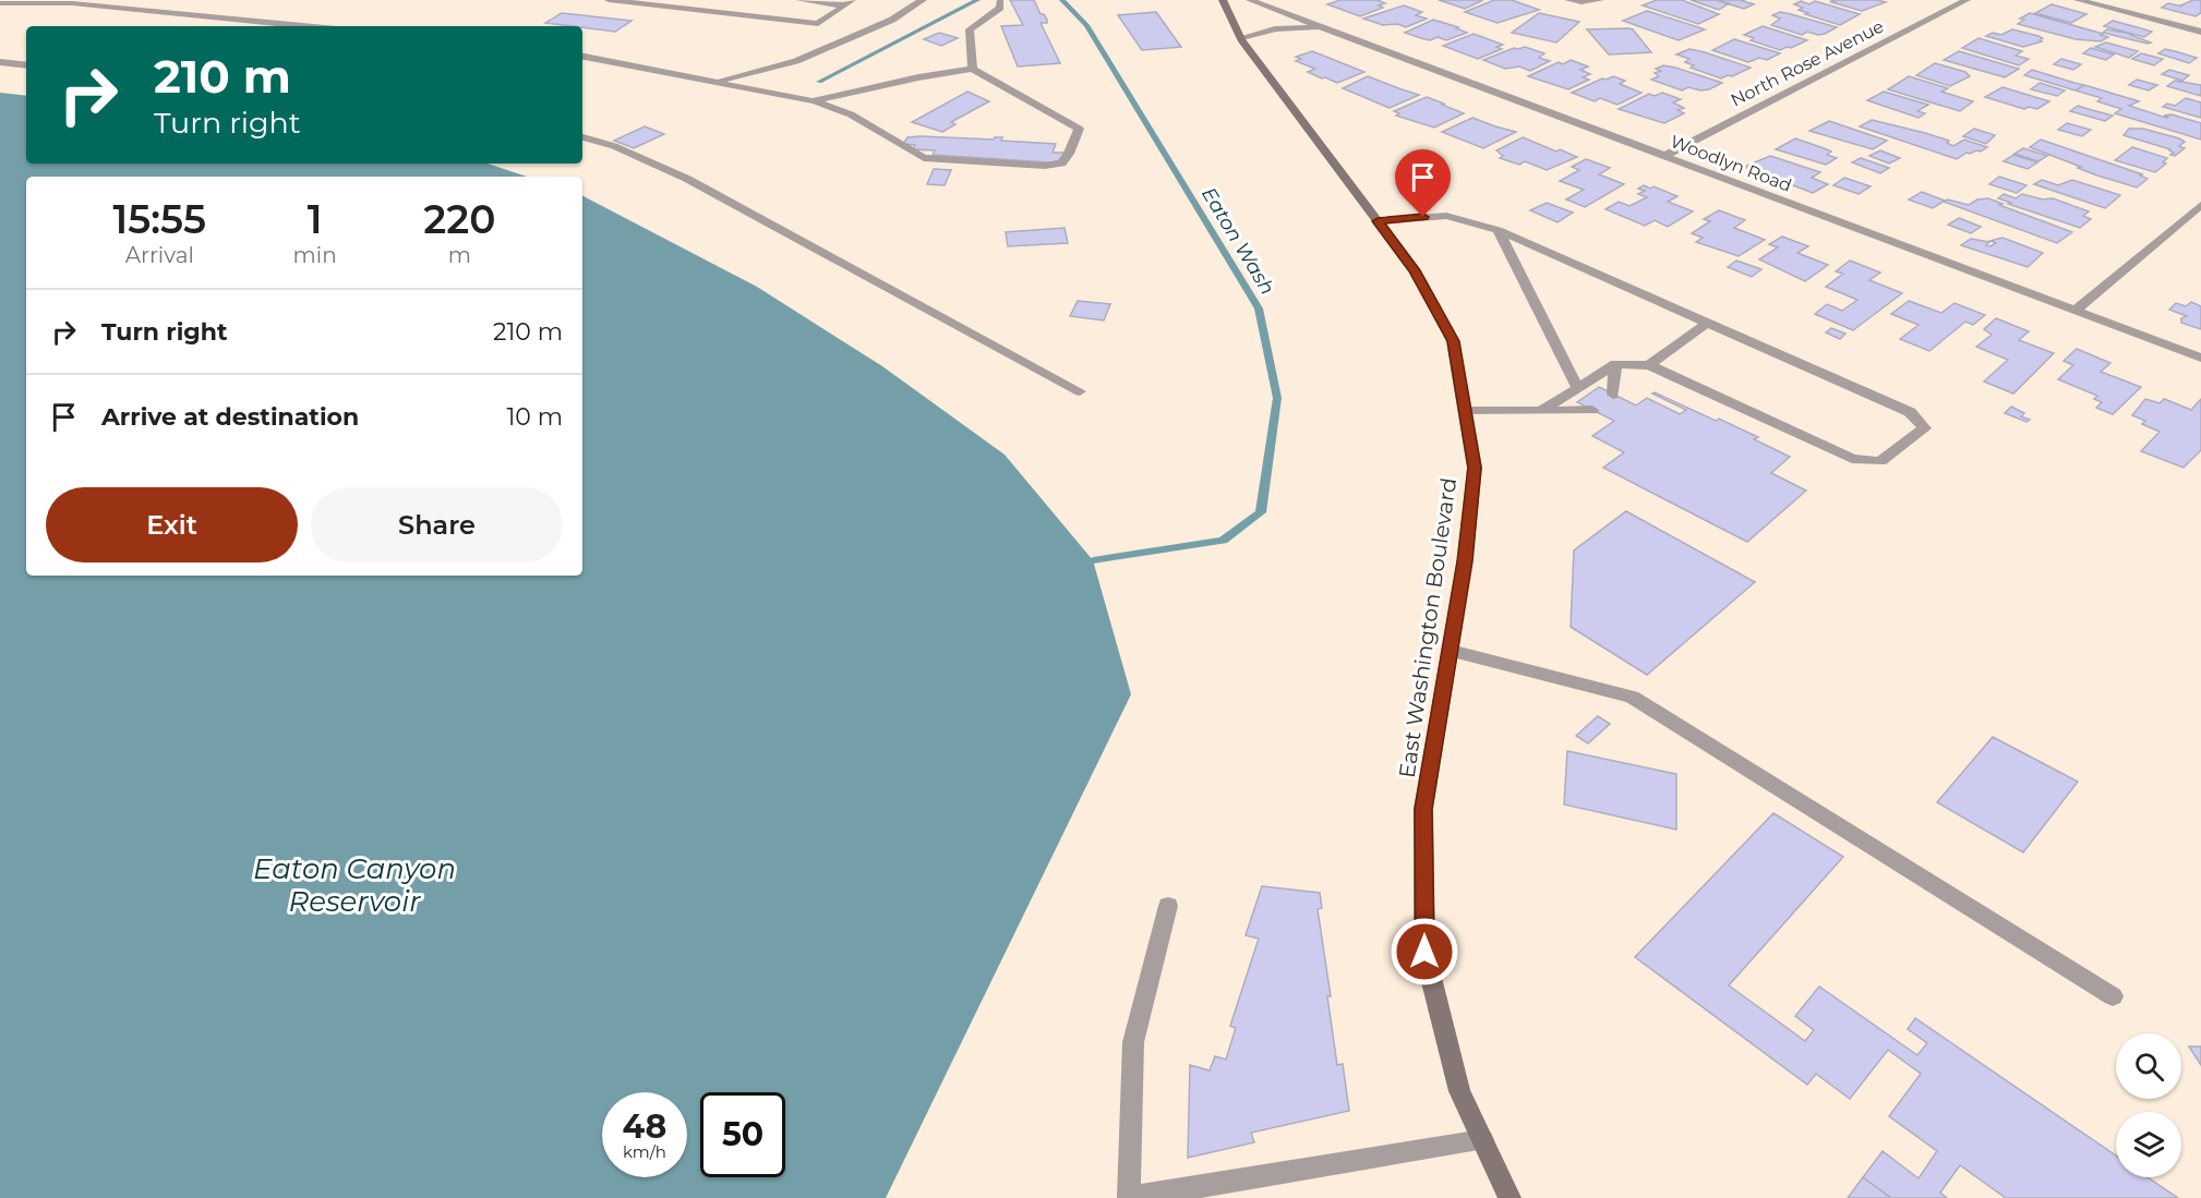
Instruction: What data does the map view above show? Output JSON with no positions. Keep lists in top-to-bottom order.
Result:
{
  "streets": {
    "main road": ["East Washington Boulevard"],
    "street": ["North Rose Avenue", "Woodlyn Road"]
  },
  "crossings": [
    ["North Rose Avenue", "Woodlyn Road"]
  ],
  "water": ["Eaton Wash", "Eaton Canyon Reservoir"],
  "page": {
    "turn": ["210 m", "Turn right"],
    "eta": [
      "15:55",
      "Arrival",
      "1",
      "min",
      "220",
      "m"
    ],
    "list": [
      {
        "name": "Turn right",
        "value": "210 m"
      },
      {
        "name": "Arrive at destination",
        "value": "10 m"
      }
    ],
    "buttons": ["Exit", "Share"],
    "speed": "48 km/h",
    "limit": "50"
  }
}
